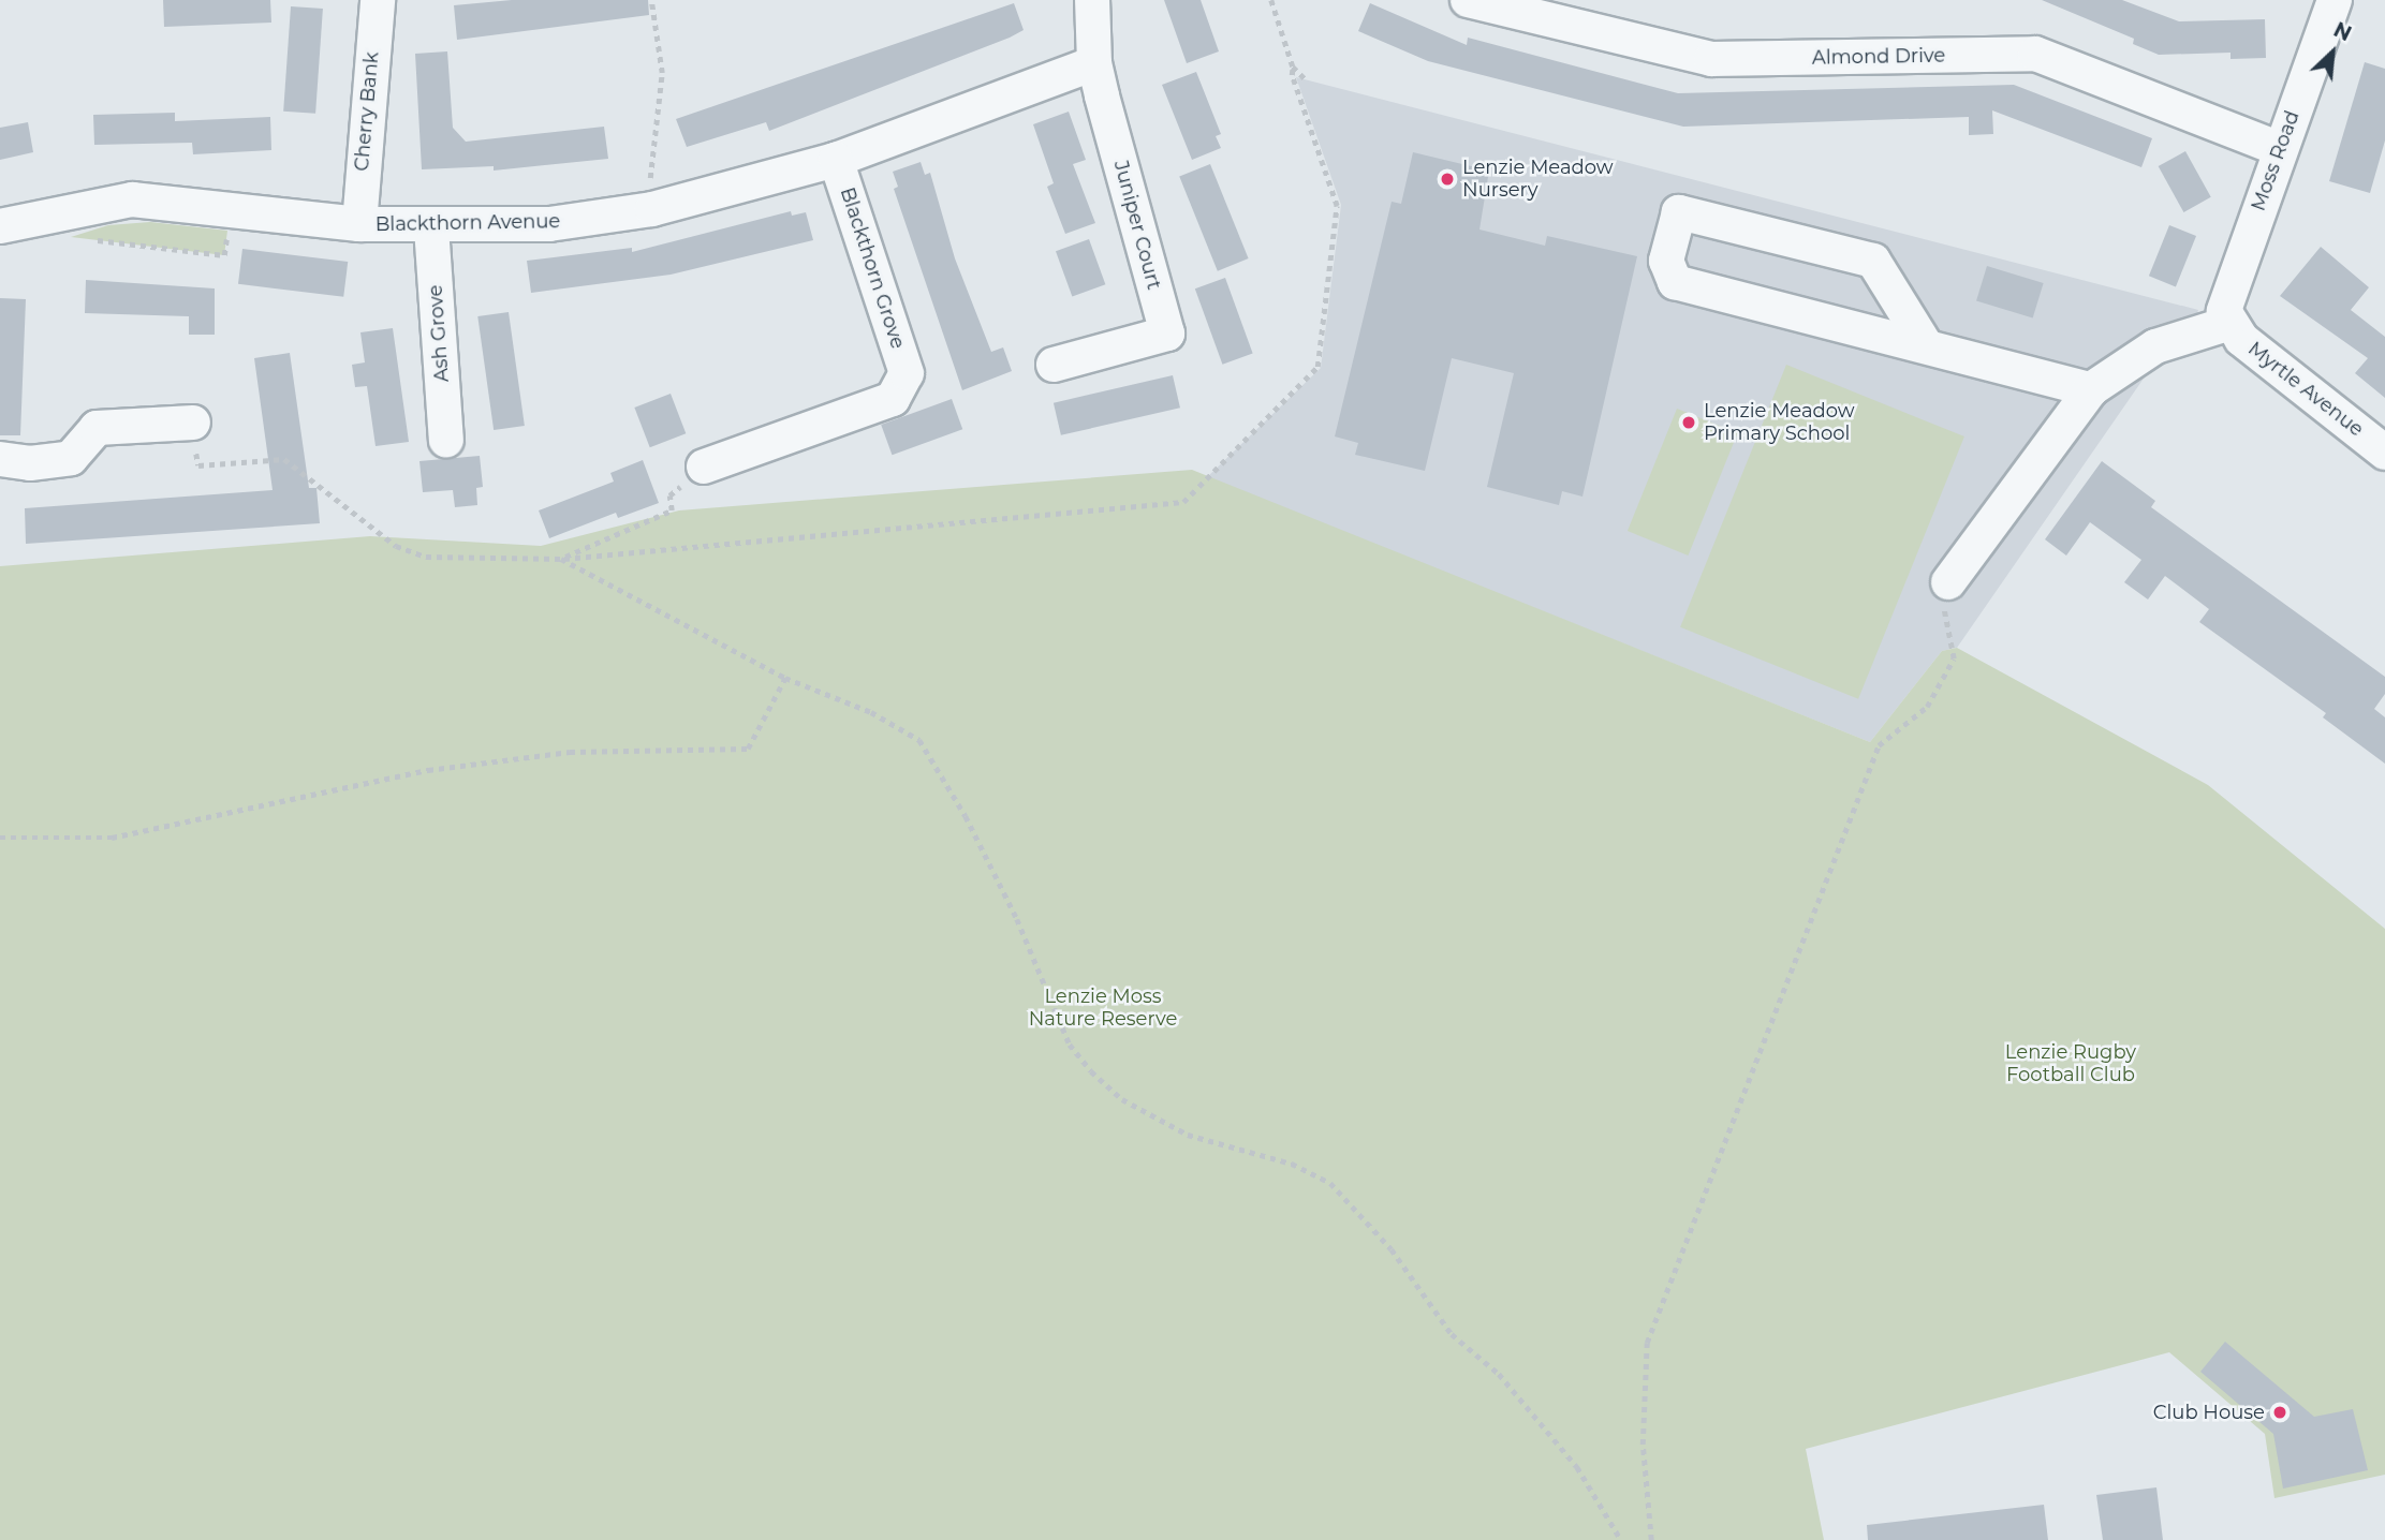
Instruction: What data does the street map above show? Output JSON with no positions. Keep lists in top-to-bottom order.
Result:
{
  "streets": {
    "street": [
      "Almond Drive",
      "Cherry Bank",
      "Moss Road",
      "Blackthorn Avenue",
      "Juniper Court",
      "Blackthorn Grove",
      "Ash Grove",
      "Myrtle Avenue"
    ]
  },
  "crossings": [
    ["Almond Drive", "Moss Road"],
    ["Cherry Bank", "Blackthorn Avenue"],
    ["Moss Road", "Myrtle Avenue"],
    ["Blackthorn Avenue", "Juniper Court"],
    ["Blackthorn Avenue", "Blackthorn Grove"],
    ["Blackthorn Avenue", "Ash Grove"]
  ],
  "parks": ["Lenzie Moss Nature Reserve", "Lenzie Rugby Football Club"],
  "places": ["Lenzie Meadow Nursery", "Lenzie Meadow Primary School", "Club House"],
  "north": "top right"
}
